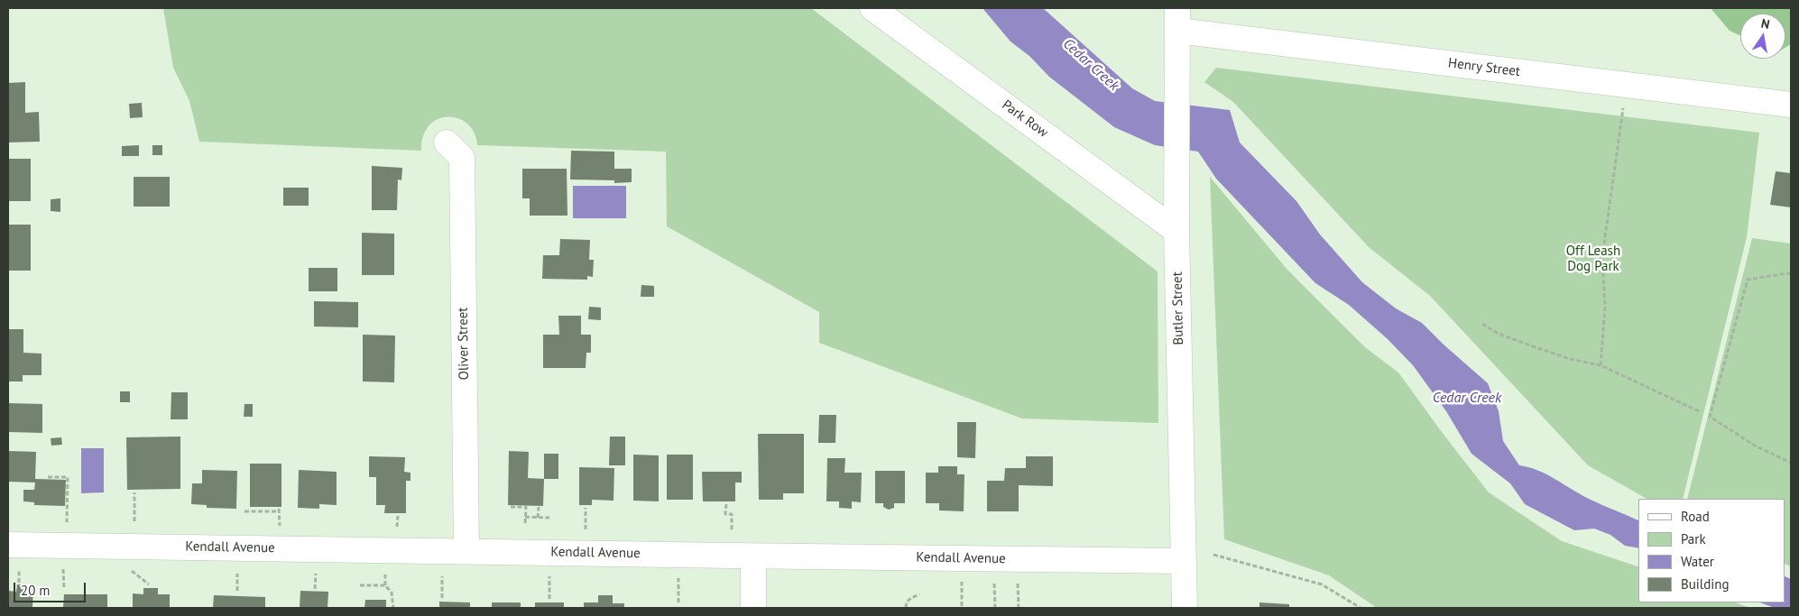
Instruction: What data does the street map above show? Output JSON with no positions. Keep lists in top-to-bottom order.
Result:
{
  "streets": {
    "street": [
      "Henry Street",
      "Park Row",
      "Butler Street",
      "Oliver Street",
      "Kendall Avenue"
    ]
  },
  "crossings": [
    ["Henry Street", "Butler Street"],
    ["Park Row", "Butler Street"],
    ["Butler Street", "Kendall Avenue"],
    ["Oliver Street", "Kendall Avenue"]
  ],
  "water": ["Cedar Creek"],
  "parks": ["Off Leash Dog Park"],
  "legend": [
    "Road",
    "Park",
    "Water",
    "Building"
  ],
  "scale_bar": "20 m",
  "north": "top"
}
